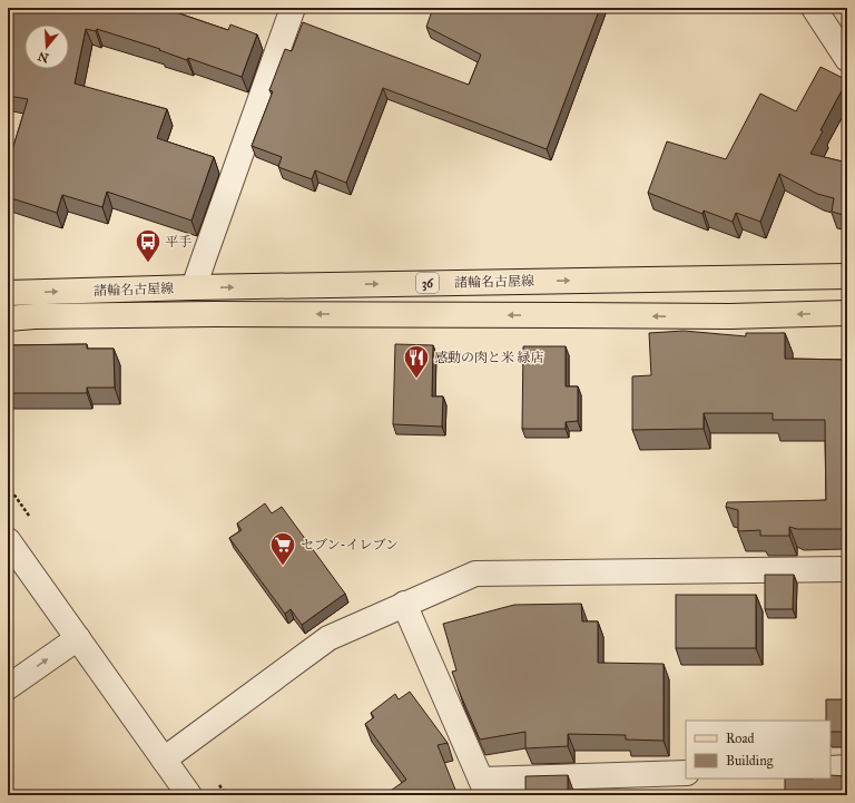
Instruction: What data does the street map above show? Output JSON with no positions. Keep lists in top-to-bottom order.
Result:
{
  "streets": {
    "main road": ["諸輪名古屋線", "36"]
  },
  "places": {
    "bus stop": ["平手"],
    "restaurant": ["感動の肉と米 緑店"],
    "supermarket": ["セブン-イレブン"]
  },
  "legend": ["Road", "Building"],
  "north": "bottom"
}
